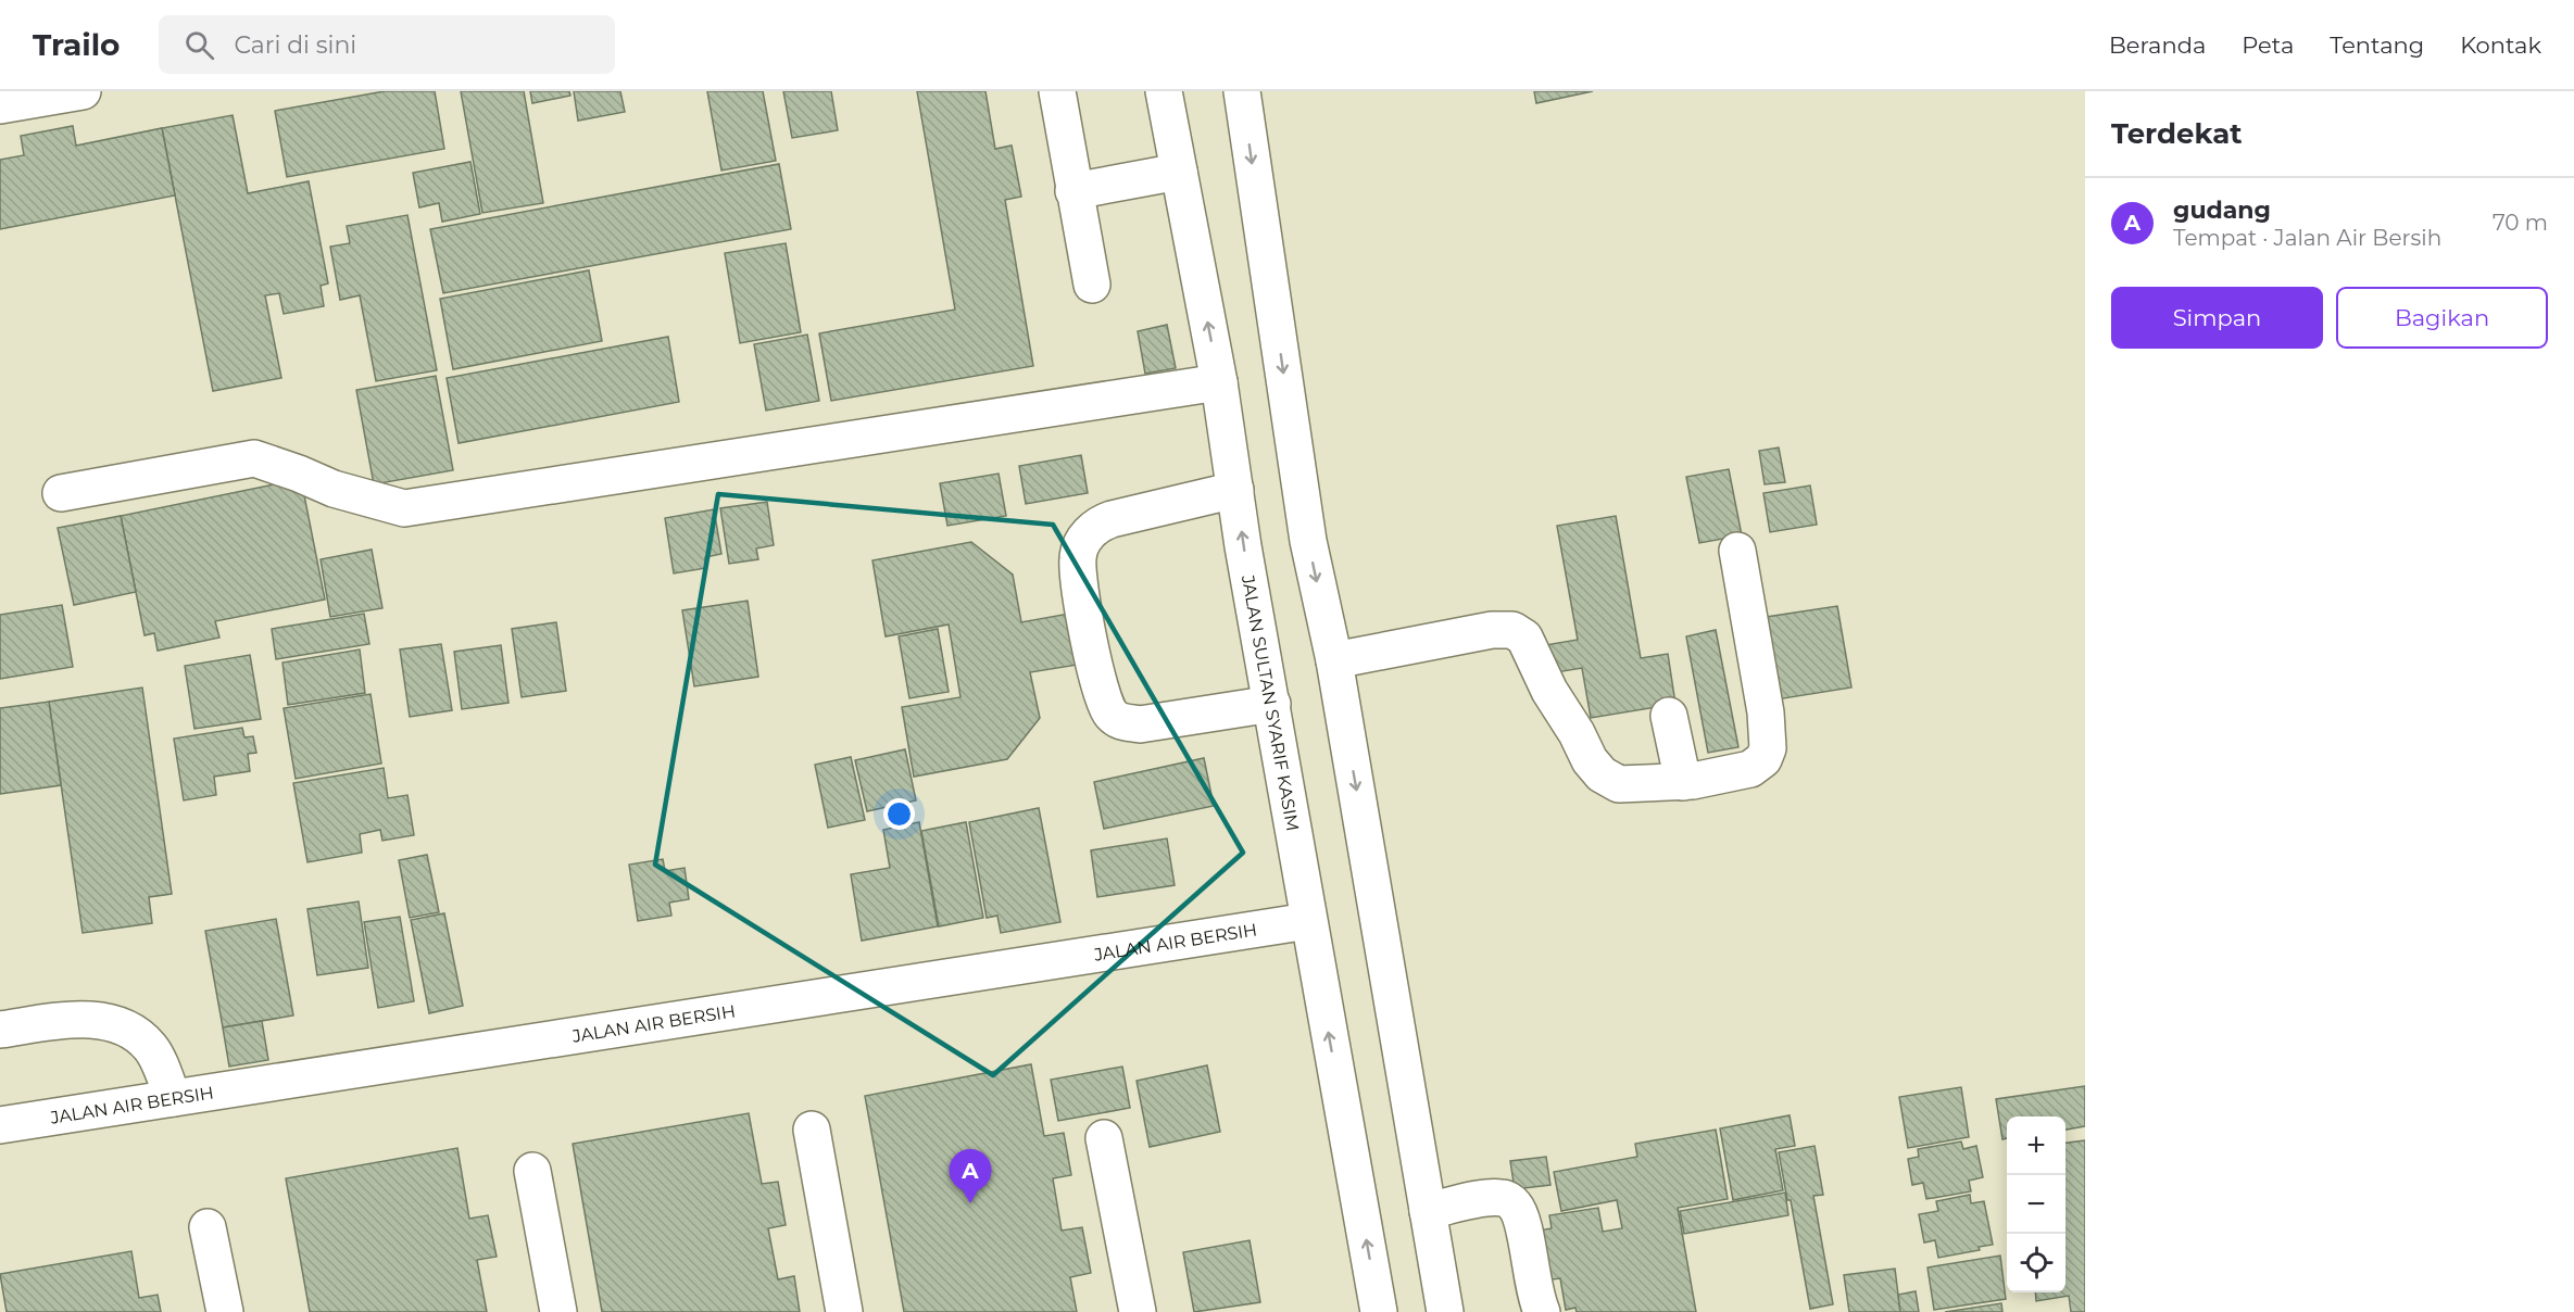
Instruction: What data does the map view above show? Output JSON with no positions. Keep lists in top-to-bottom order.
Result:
{
  "streets": {
    "street": ["JALAN SULTAN SYARIF KASIM", "JALAN AIR BERSIH"]
  },
  "crossings": [
    ["JALAN SULTAN SYARIF KASIM", "JALAN AIR BERSIH"]
  ],
  "page": {
    "header": "Trailo",
    "search": "Cari di sini",
    "nav": [
      "Beranda",
      "Peta",
      "Tentang",
      "Kontak"
    ],
    "heading": "Terdekat",
    "list": [
      {
        "mark": "A",
        "name": "gudang",
        "note": "Tempat · Jalan Air Bersih",
        "value": "70 m"
      }
    ],
    "buttons": ["Simpan", "Bagikan"],
    "map_buttons": ["+", "−"],
    "pins": "A"
  }
}
